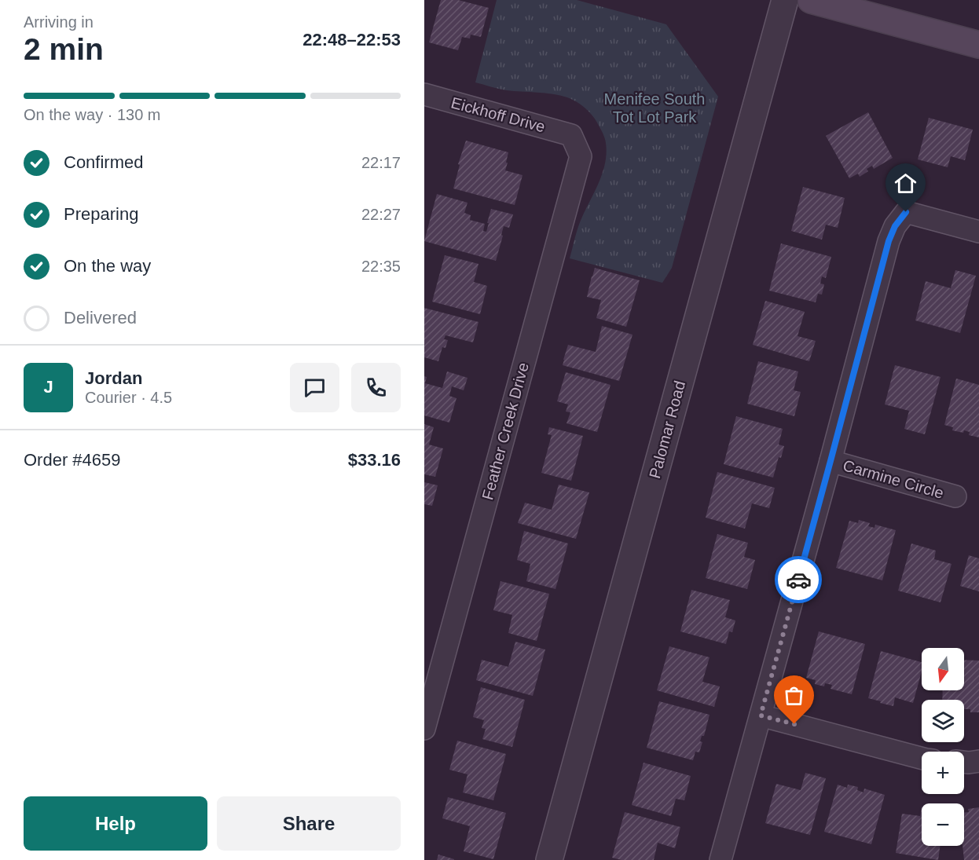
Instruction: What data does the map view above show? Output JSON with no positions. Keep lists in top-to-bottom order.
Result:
{
  "streets": {
    "street": [
      "Eickhoff Drive",
      "Palomar Road",
      "Feather Creek Drive",
      "Carmine Circle"
    ]
  },
  "crossings": [
    ["Eickhoff Drive", "Feather Creek Drive"]
  ],
  "parks": ["Menifee South Tot Lot Park"],
  "north": "bottom",
  "page": {
    "heading": ["2 min", "Arriving in", "22:48–22:53"],
    "panel": [
      "Jordan",
      "Courier · 4.5",
      "Order #4659",
      "$33.16"
    ],
    "bar": "On the way · 130 m",
    "list": [
      ["Confirmed", "22:17"],
      ["Preparing", "22:27"],
      ["On the way", "22:35"],
      "Delivered"
    ],
    "round": "J",
    "map_buttons": ["+", "−"],
    "buttons": ["Help", "Share"]
  }
}
